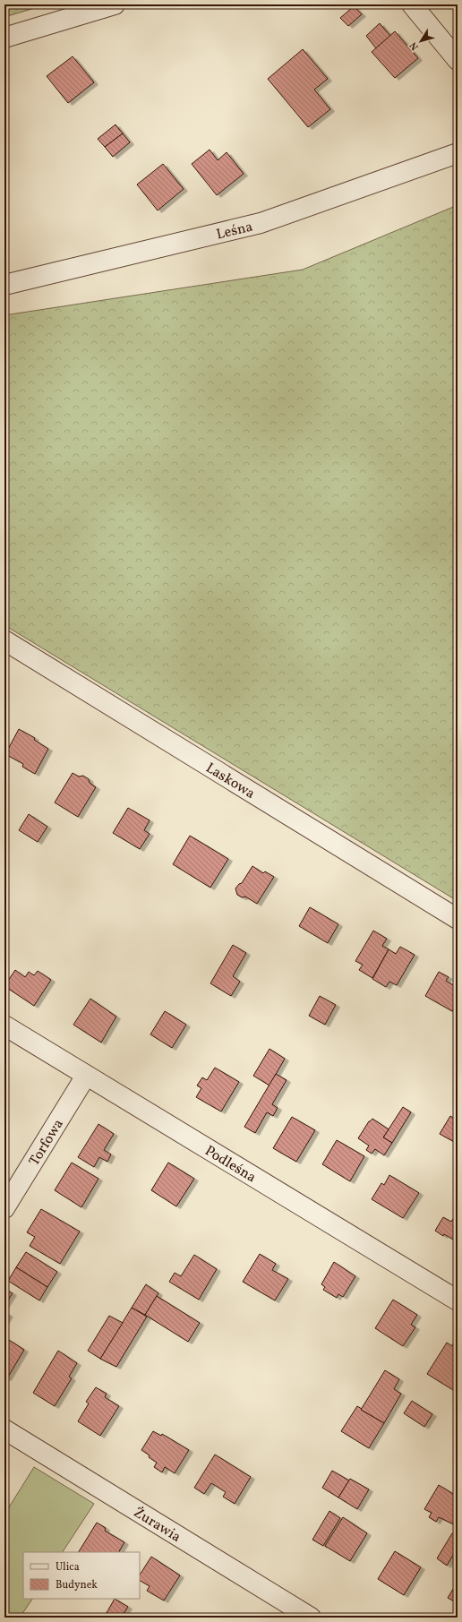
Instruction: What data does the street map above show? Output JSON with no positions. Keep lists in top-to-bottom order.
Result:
{
  "streets": {
    "street": [
      "Leśna",
      "Laskowa",
      "Torfowa",
      "Podleśna",
      "Żurawia"
    ]
  },
  "crossings": [
    ["Torfowa", "Podleśna"]
  ],
  "legend": ["Ulica", "Budynek"],
  "north": "bottom left"
}
